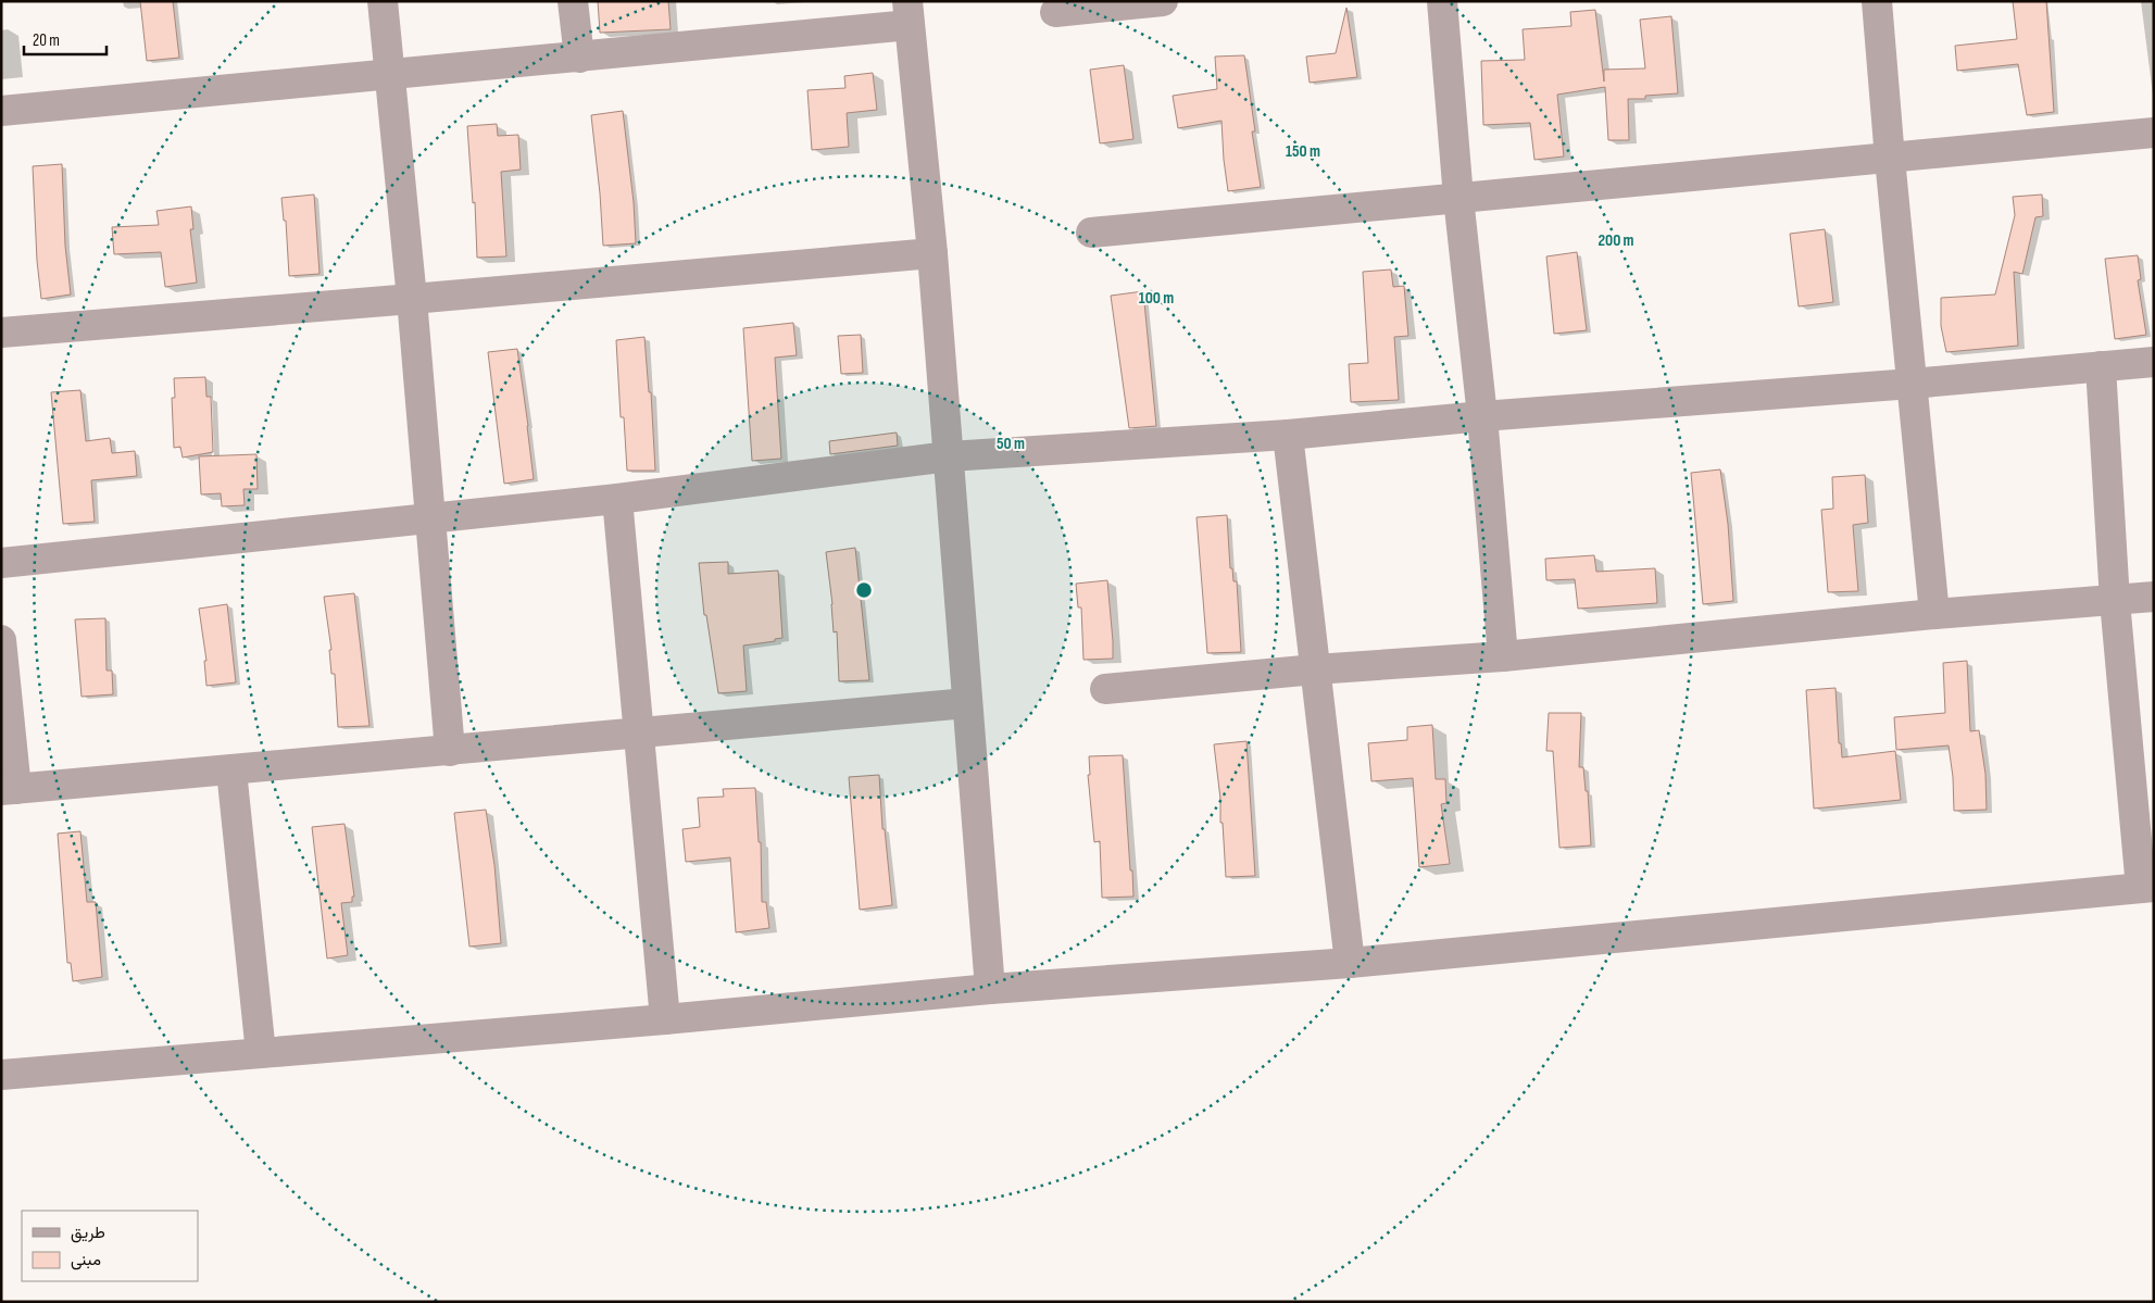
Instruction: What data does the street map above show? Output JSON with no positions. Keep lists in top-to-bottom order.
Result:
{
  "legend": ["طريق", "مبنى"],
  "scale_bar": "20 m",
  "rings": [
    "150 m",
    "200 m",
    "100 m",
    "50 m"
  ]
}
